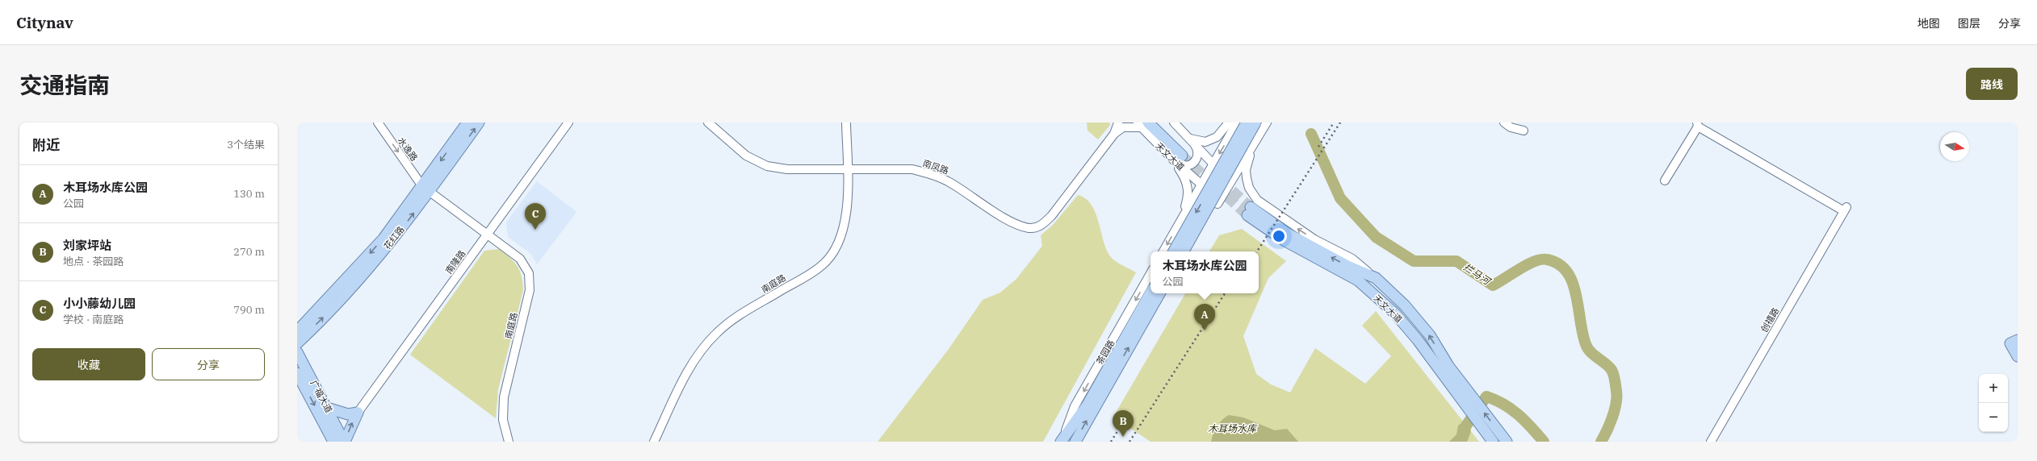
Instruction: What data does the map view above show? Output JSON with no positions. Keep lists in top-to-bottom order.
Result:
{
  "streets": {
    "main road": [
      "天文大道",
      "花红路",
      "茶园路",
      "广福大道"
    ],
    "street": [
      "水逸路",
      "南凤路",
      "南隆路",
      "南庭路",
      "创禧路"
    ]
  },
  "crossings": [
    ["水逸路", "花红路"],
    ["水逸路", "南庭路"],
    ["南凤路", "南庭路"],
    ["花红路", "南庭路"],
    ["南隆路", "南庭路"]
  ],
  "one_way": ["水逸路"],
  "water": ["拦马河", "木耳场水库"],
  "north": "right",
  "page": {
    "header": "Citynav",
    "nav": ["地图", "图层", "分享"],
    "title": "交通指南",
    "buttons": [
      "路线",
      ["收藏", "分享"]
    ],
    "heading": ["附近", "3个结果"],
    "list": [
      {
        "mark": "A",
        "name": "木耳场水库公园",
        "note": "公园",
        "value": "130 m"
      },
      {
        "mark": "B",
        "name": "刘家坪站",
        "note": "地点 · 茶园路",
        "value": "270 m"
      },
      {
        "mark": "C",
        "name": "小小藤幼儿园",
        "note": "学校 · 南庭路",
        "value": "790 m"
      }
    ],
    "pins": ["C", "A", "B"],
    "popup": ["木耳场水库公园", "公园"],
    "map_buttons": ["+", "−"]
  }
}
